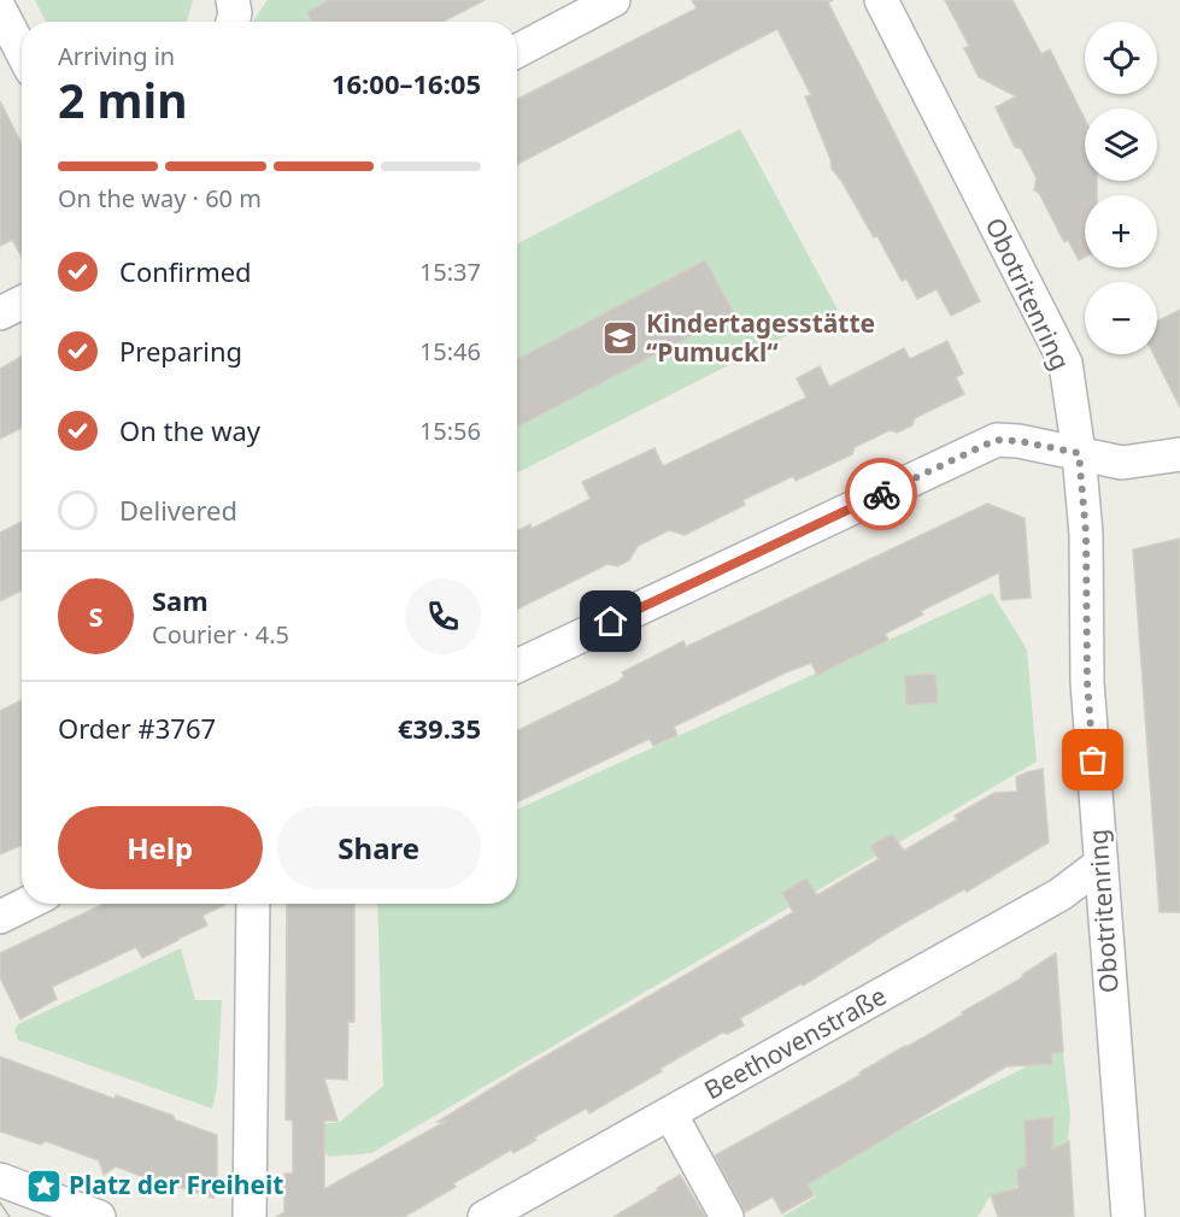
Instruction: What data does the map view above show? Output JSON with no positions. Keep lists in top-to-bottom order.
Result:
{
  "streets": {
    "street": ["Obotritenring", "Beethovenstraße"]
  },
  "crossings": [
    ["Obotritenring", "Beethovenstraße"]
  ],
  "places": {
    "school or university": ["Kindertagesstätte “Pumuckl“"],
    "place": ["Platz der Freiheit"]
  },
  "page": {
    "map_buttons": ["+", "−"],
    "heading": ["2 min", "Arriving in", "16:00–16:05"],
    "panel": [
      "Sam",
      "Courier · 4.5",
      "Order #3767",
      "€39.35"
    ],
    "bar": "On the way · 60 m",
    "list": [
      ["Confirmed", "15:37"],
      ["Preparing", "15:46"],
      ["On the way", "15:56"],
      "Delivered"
    ],
    "round": "S",
    "buttons": ["Help", "Share"]
  }
}
